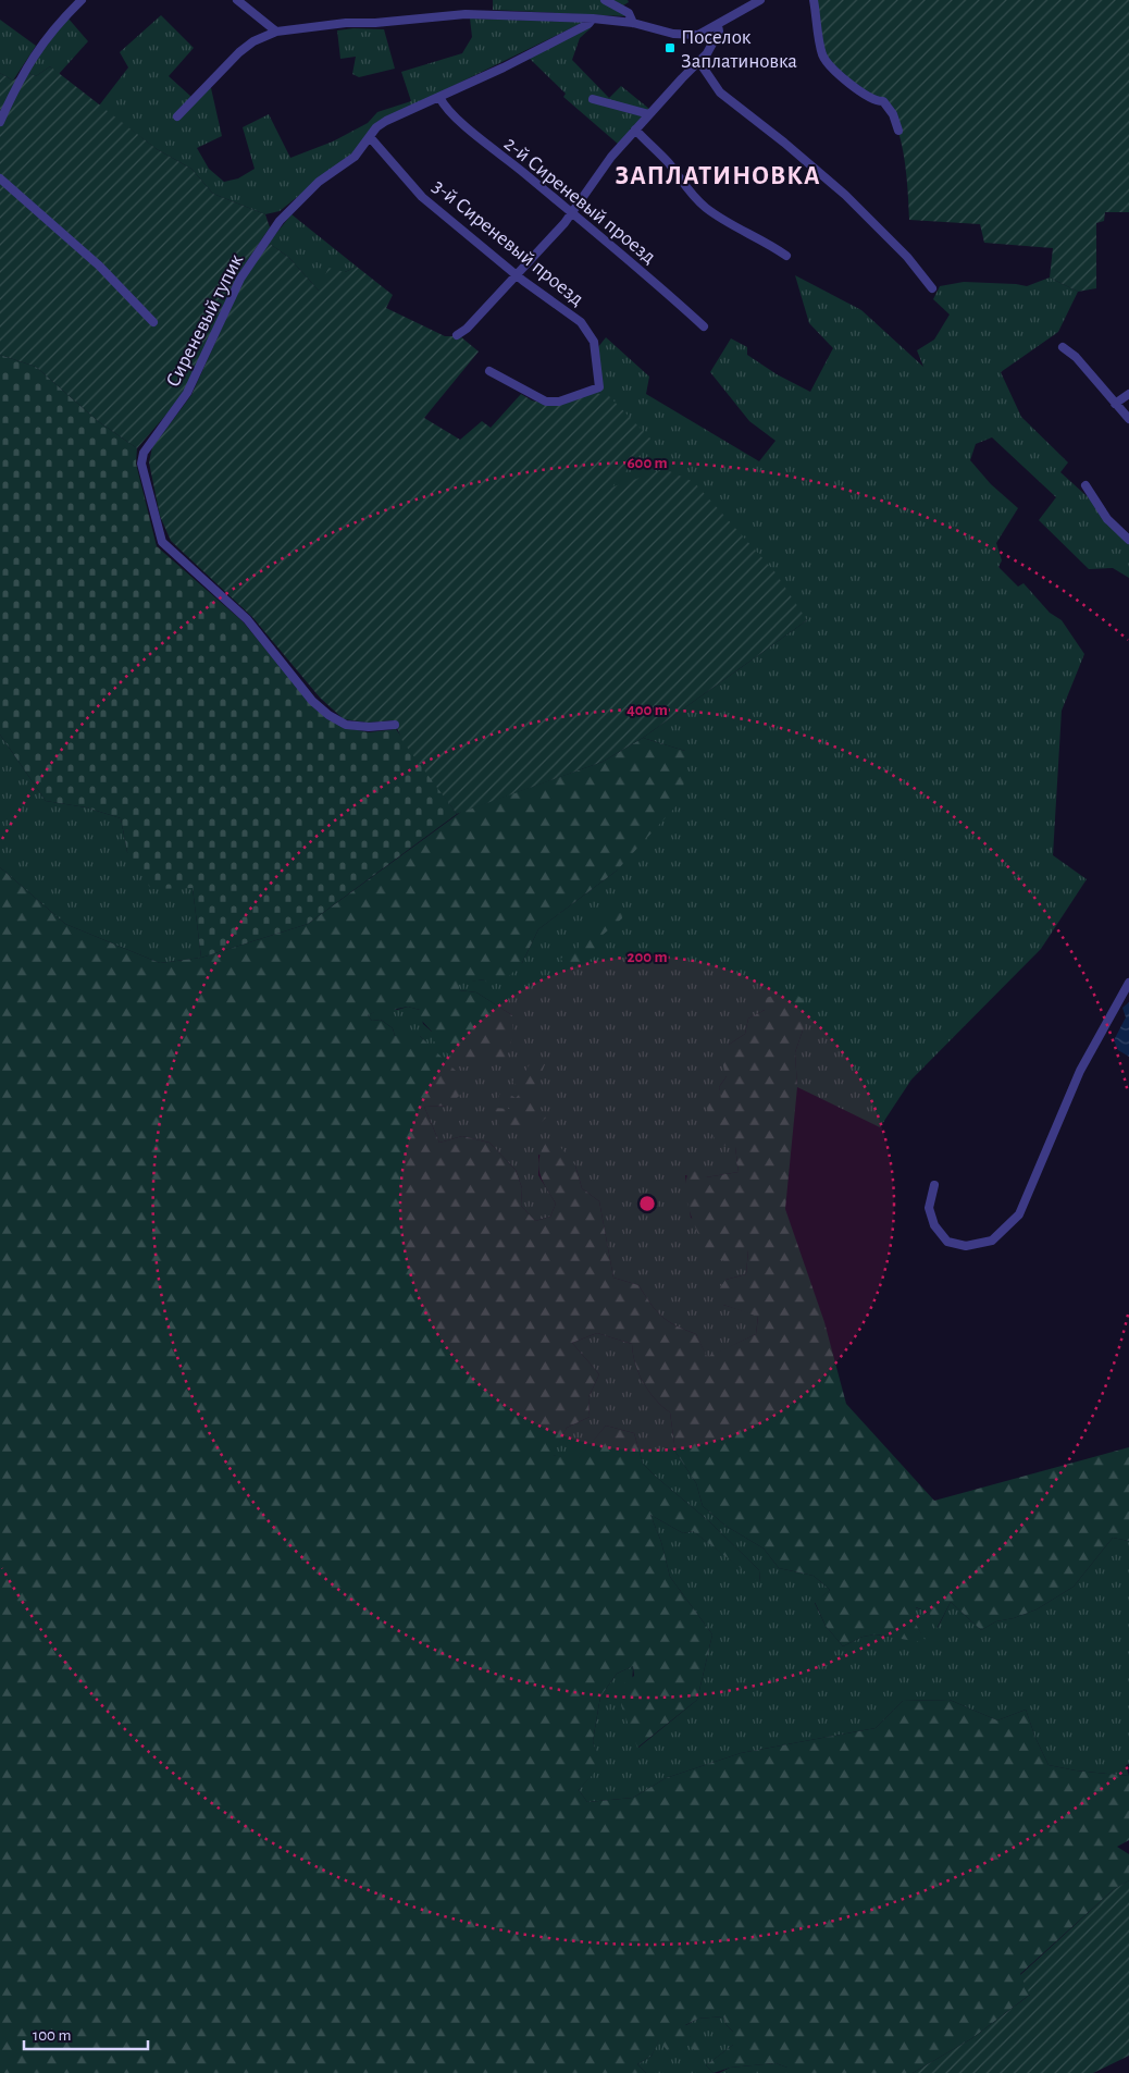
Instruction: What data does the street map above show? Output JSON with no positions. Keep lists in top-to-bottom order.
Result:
{
  "streets": {
    "street": ["2-й Сиреневый проезд", "3-й Сиреневый проезд", "Сиреневый тупик"]
  },
  "crossings": [
    ["2-й Сиреневый проезд", "Сиреневый тупик"],
    ["3-й Сиреневый проезд", "Сиреневый тупик"]
  ],
  "districts": ["ЗАПЛАТИНОВКА"],
  "places": {
    "transit": ["Поселок Заплатиновка"]
  },
  "scale_bar": "100 m",
  "rings": ["600 m", "400 m", "200 m"]
}
